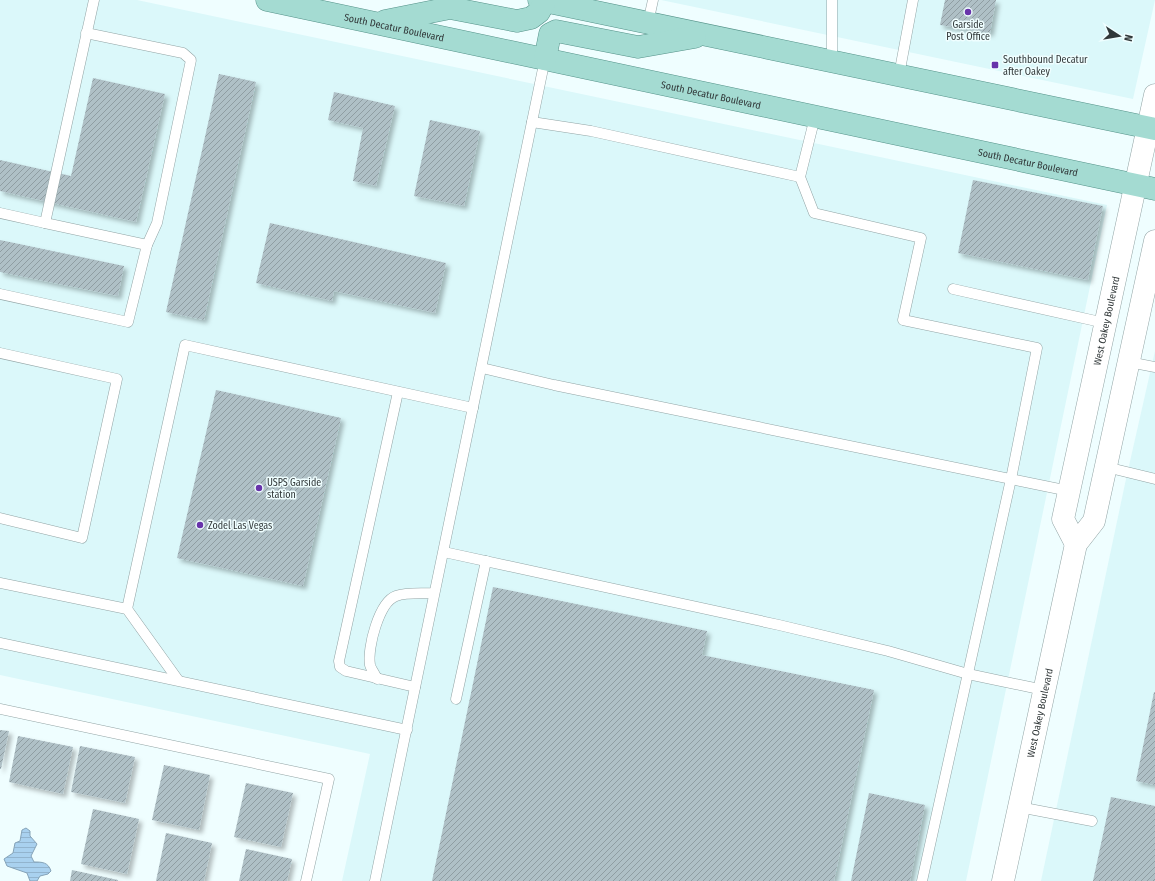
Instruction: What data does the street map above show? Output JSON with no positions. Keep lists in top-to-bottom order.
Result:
{
  "streets": {
    "main road": ["South Decatur Boulevard", "West Oakey Boulevard"]
  },
  "crossings": [
    ["South Decatur Boulevard", "West Oakey Boulevard"]
  ],
  "places": {
    "other": ["Garside Post Office", "USPS Garside station", "Zodel Las Vegas"],
    "transit": ["Southbound Decatur after Oakey"]
  },
  "north": "right"
}
